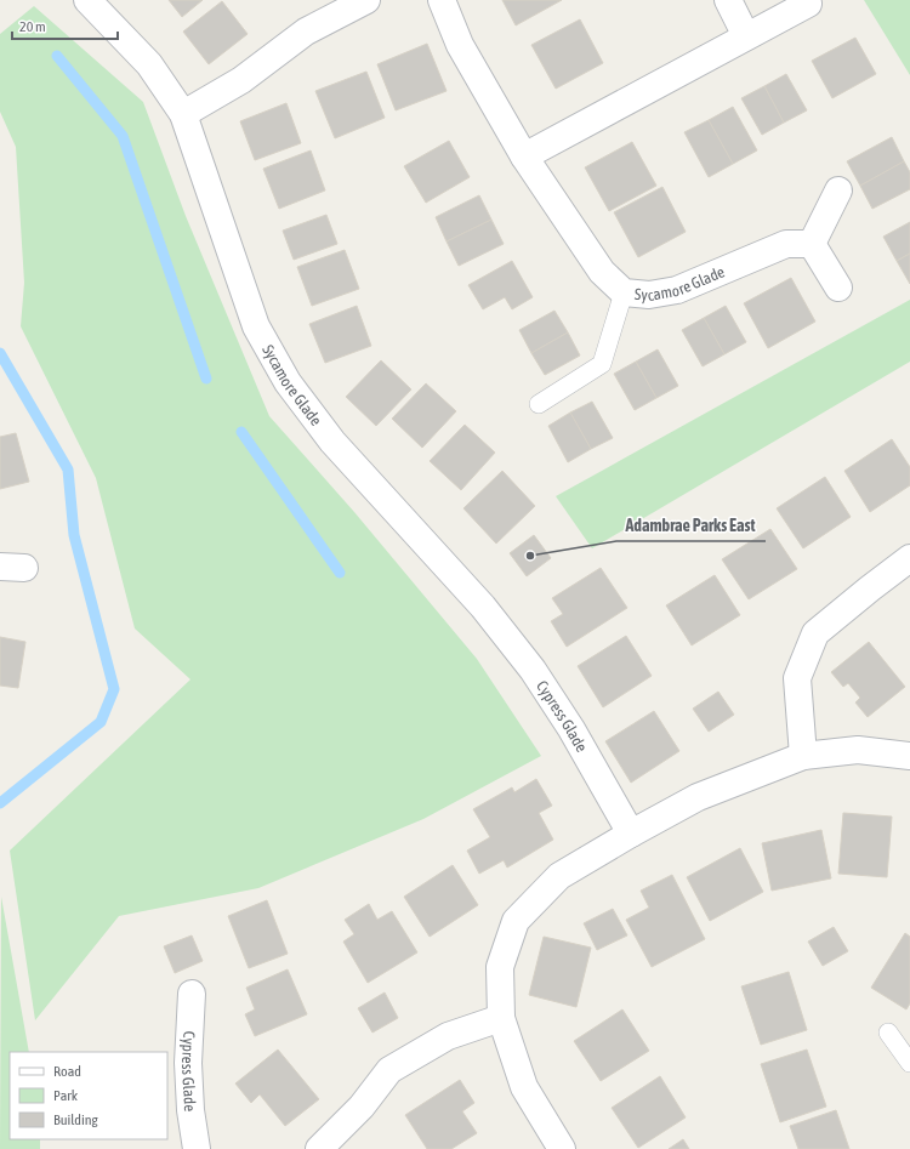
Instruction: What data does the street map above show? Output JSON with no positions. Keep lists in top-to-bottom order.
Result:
{
  "streets": {
    "street": ["Sycamore Glade", "Cypress Glade"]
  },
  "crossings": [
    ["Sycamore Glade", "Cypress Glade"]
  ],
  "places": ["Adambrae Parks East"],
  "legend": ["Road", "Park", "Building"],
  "scale_bar": "20 m"
}
